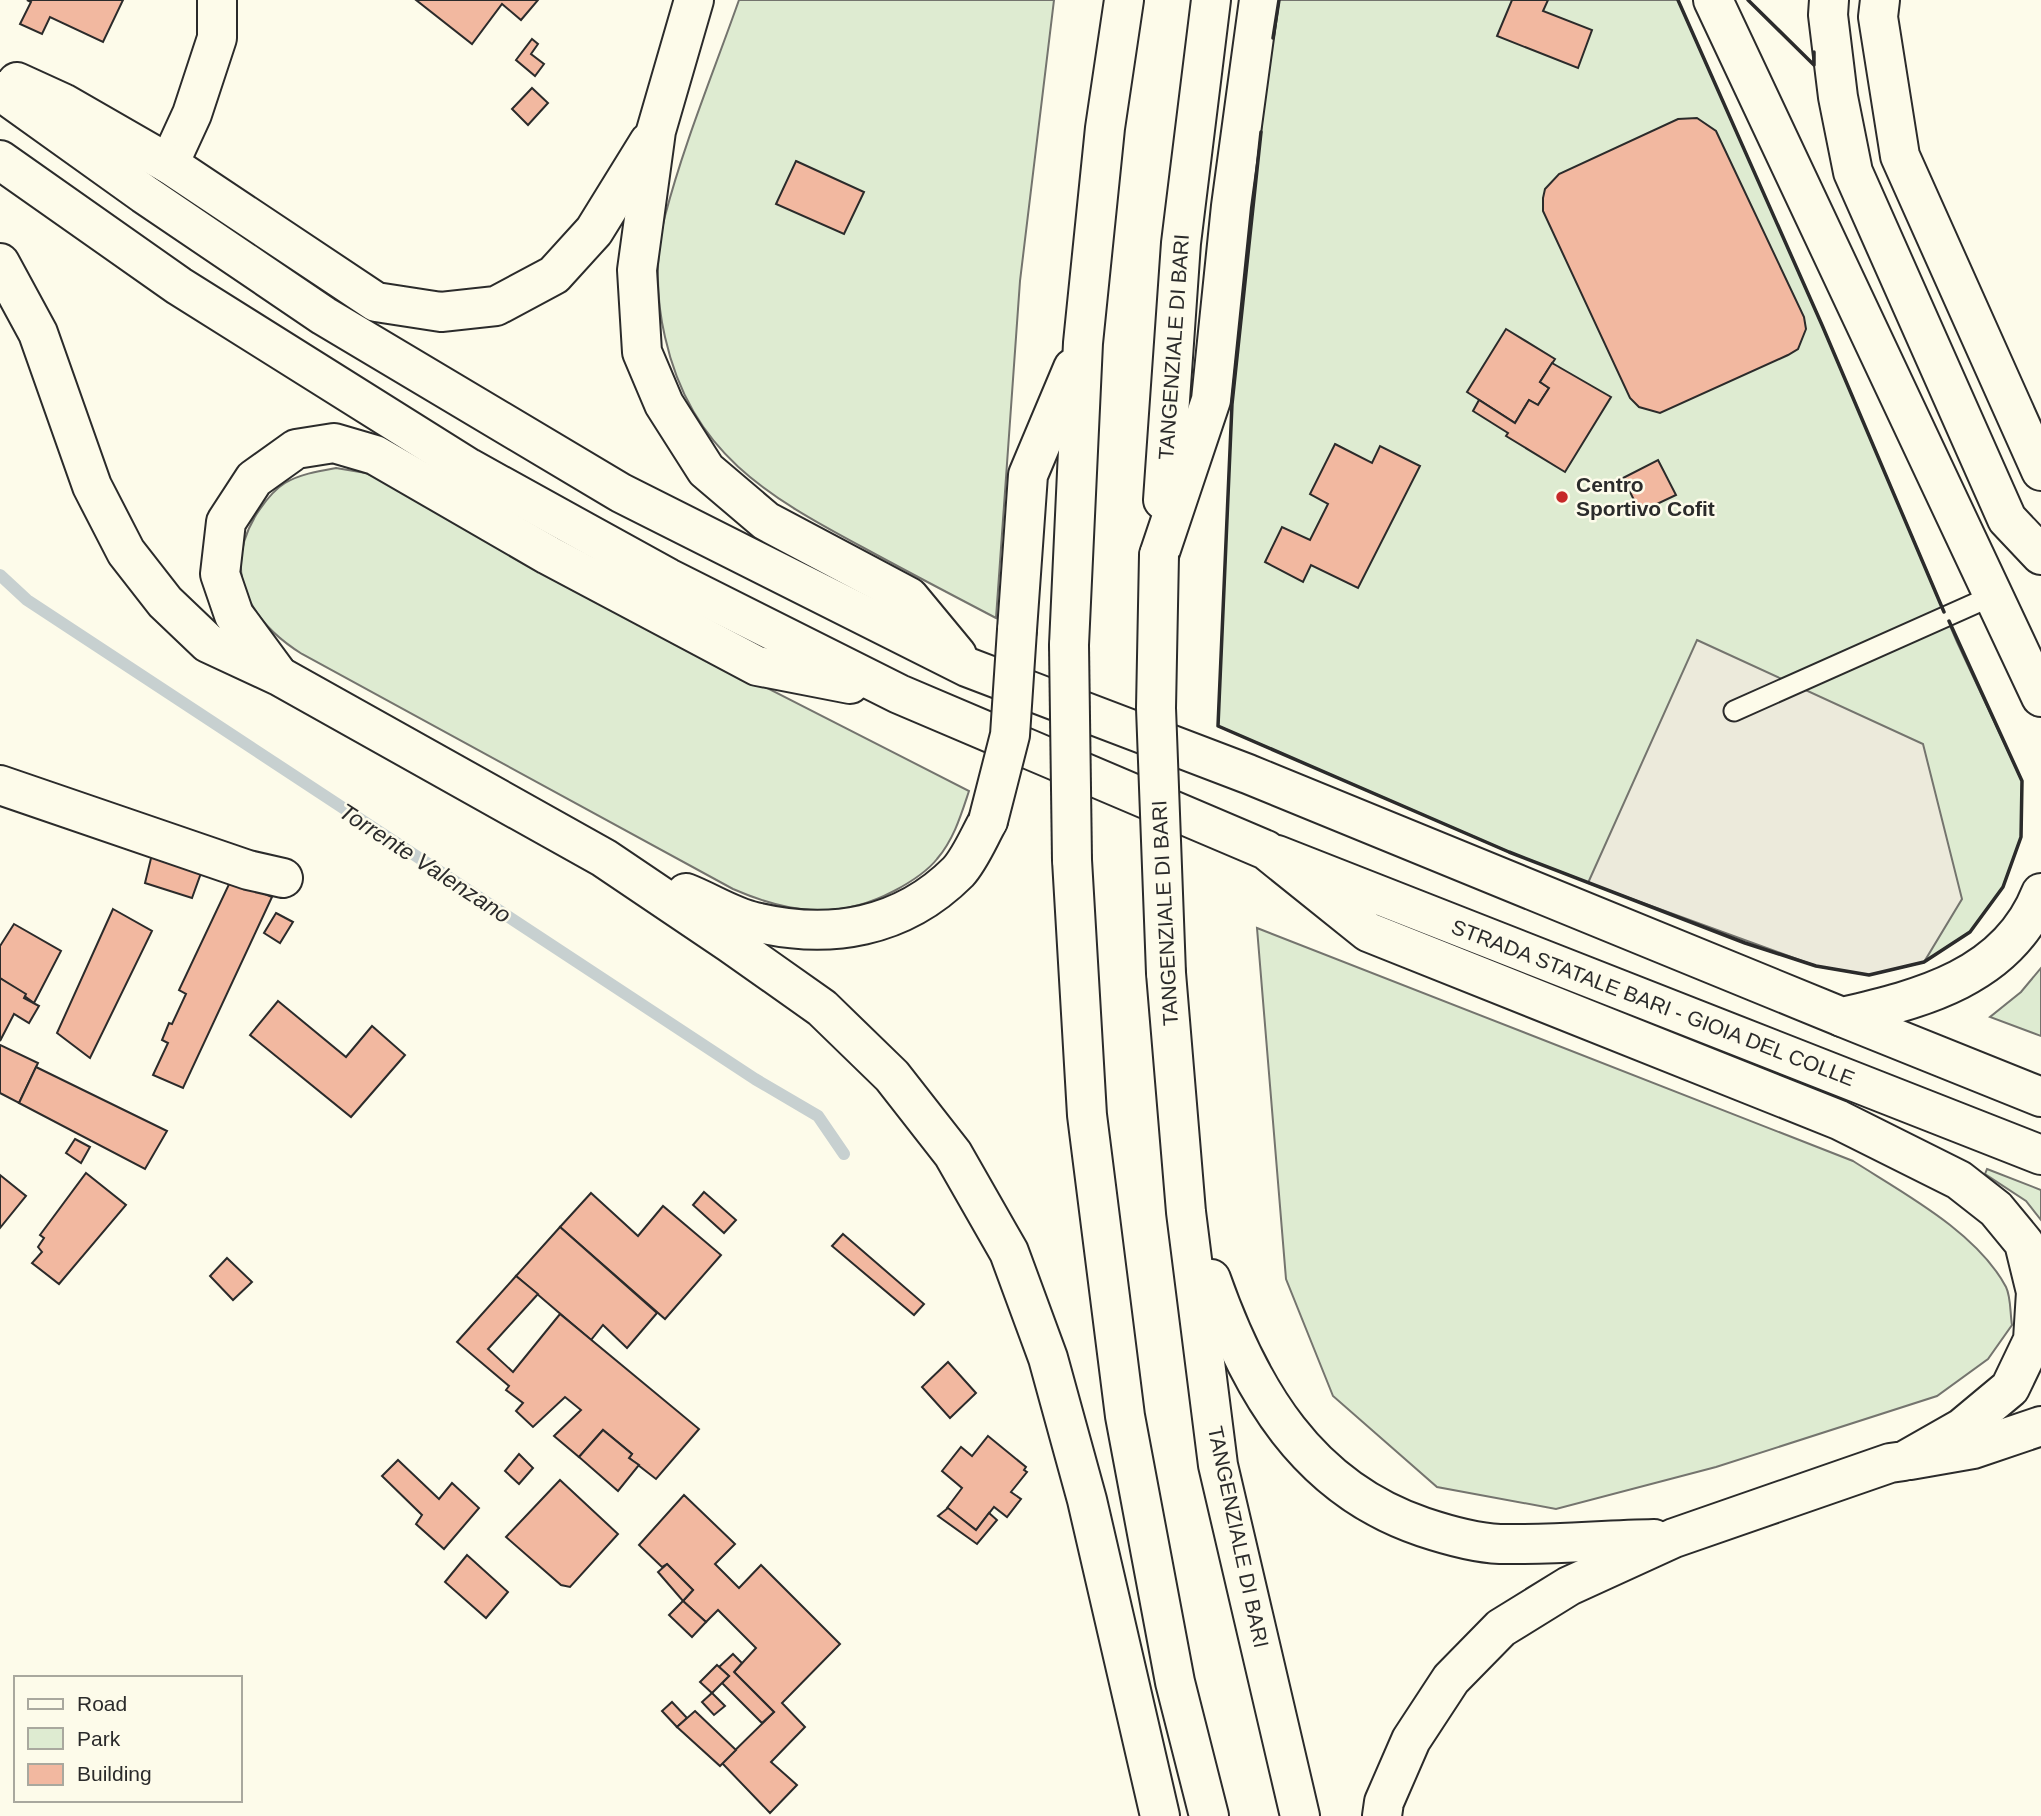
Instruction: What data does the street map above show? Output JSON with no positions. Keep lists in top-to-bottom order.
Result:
{
  "streets": {
    "main road": ["TANGENZIALE DI BARI", "STRADA STATALE BARI - GIOIA DEL COLLE"]
  },
  "water": ["Torrente Valenzano"],
  "places": ["Centro Sportivo Cofit"],
  "legend": ["Road", "Park", "Building"]
}
